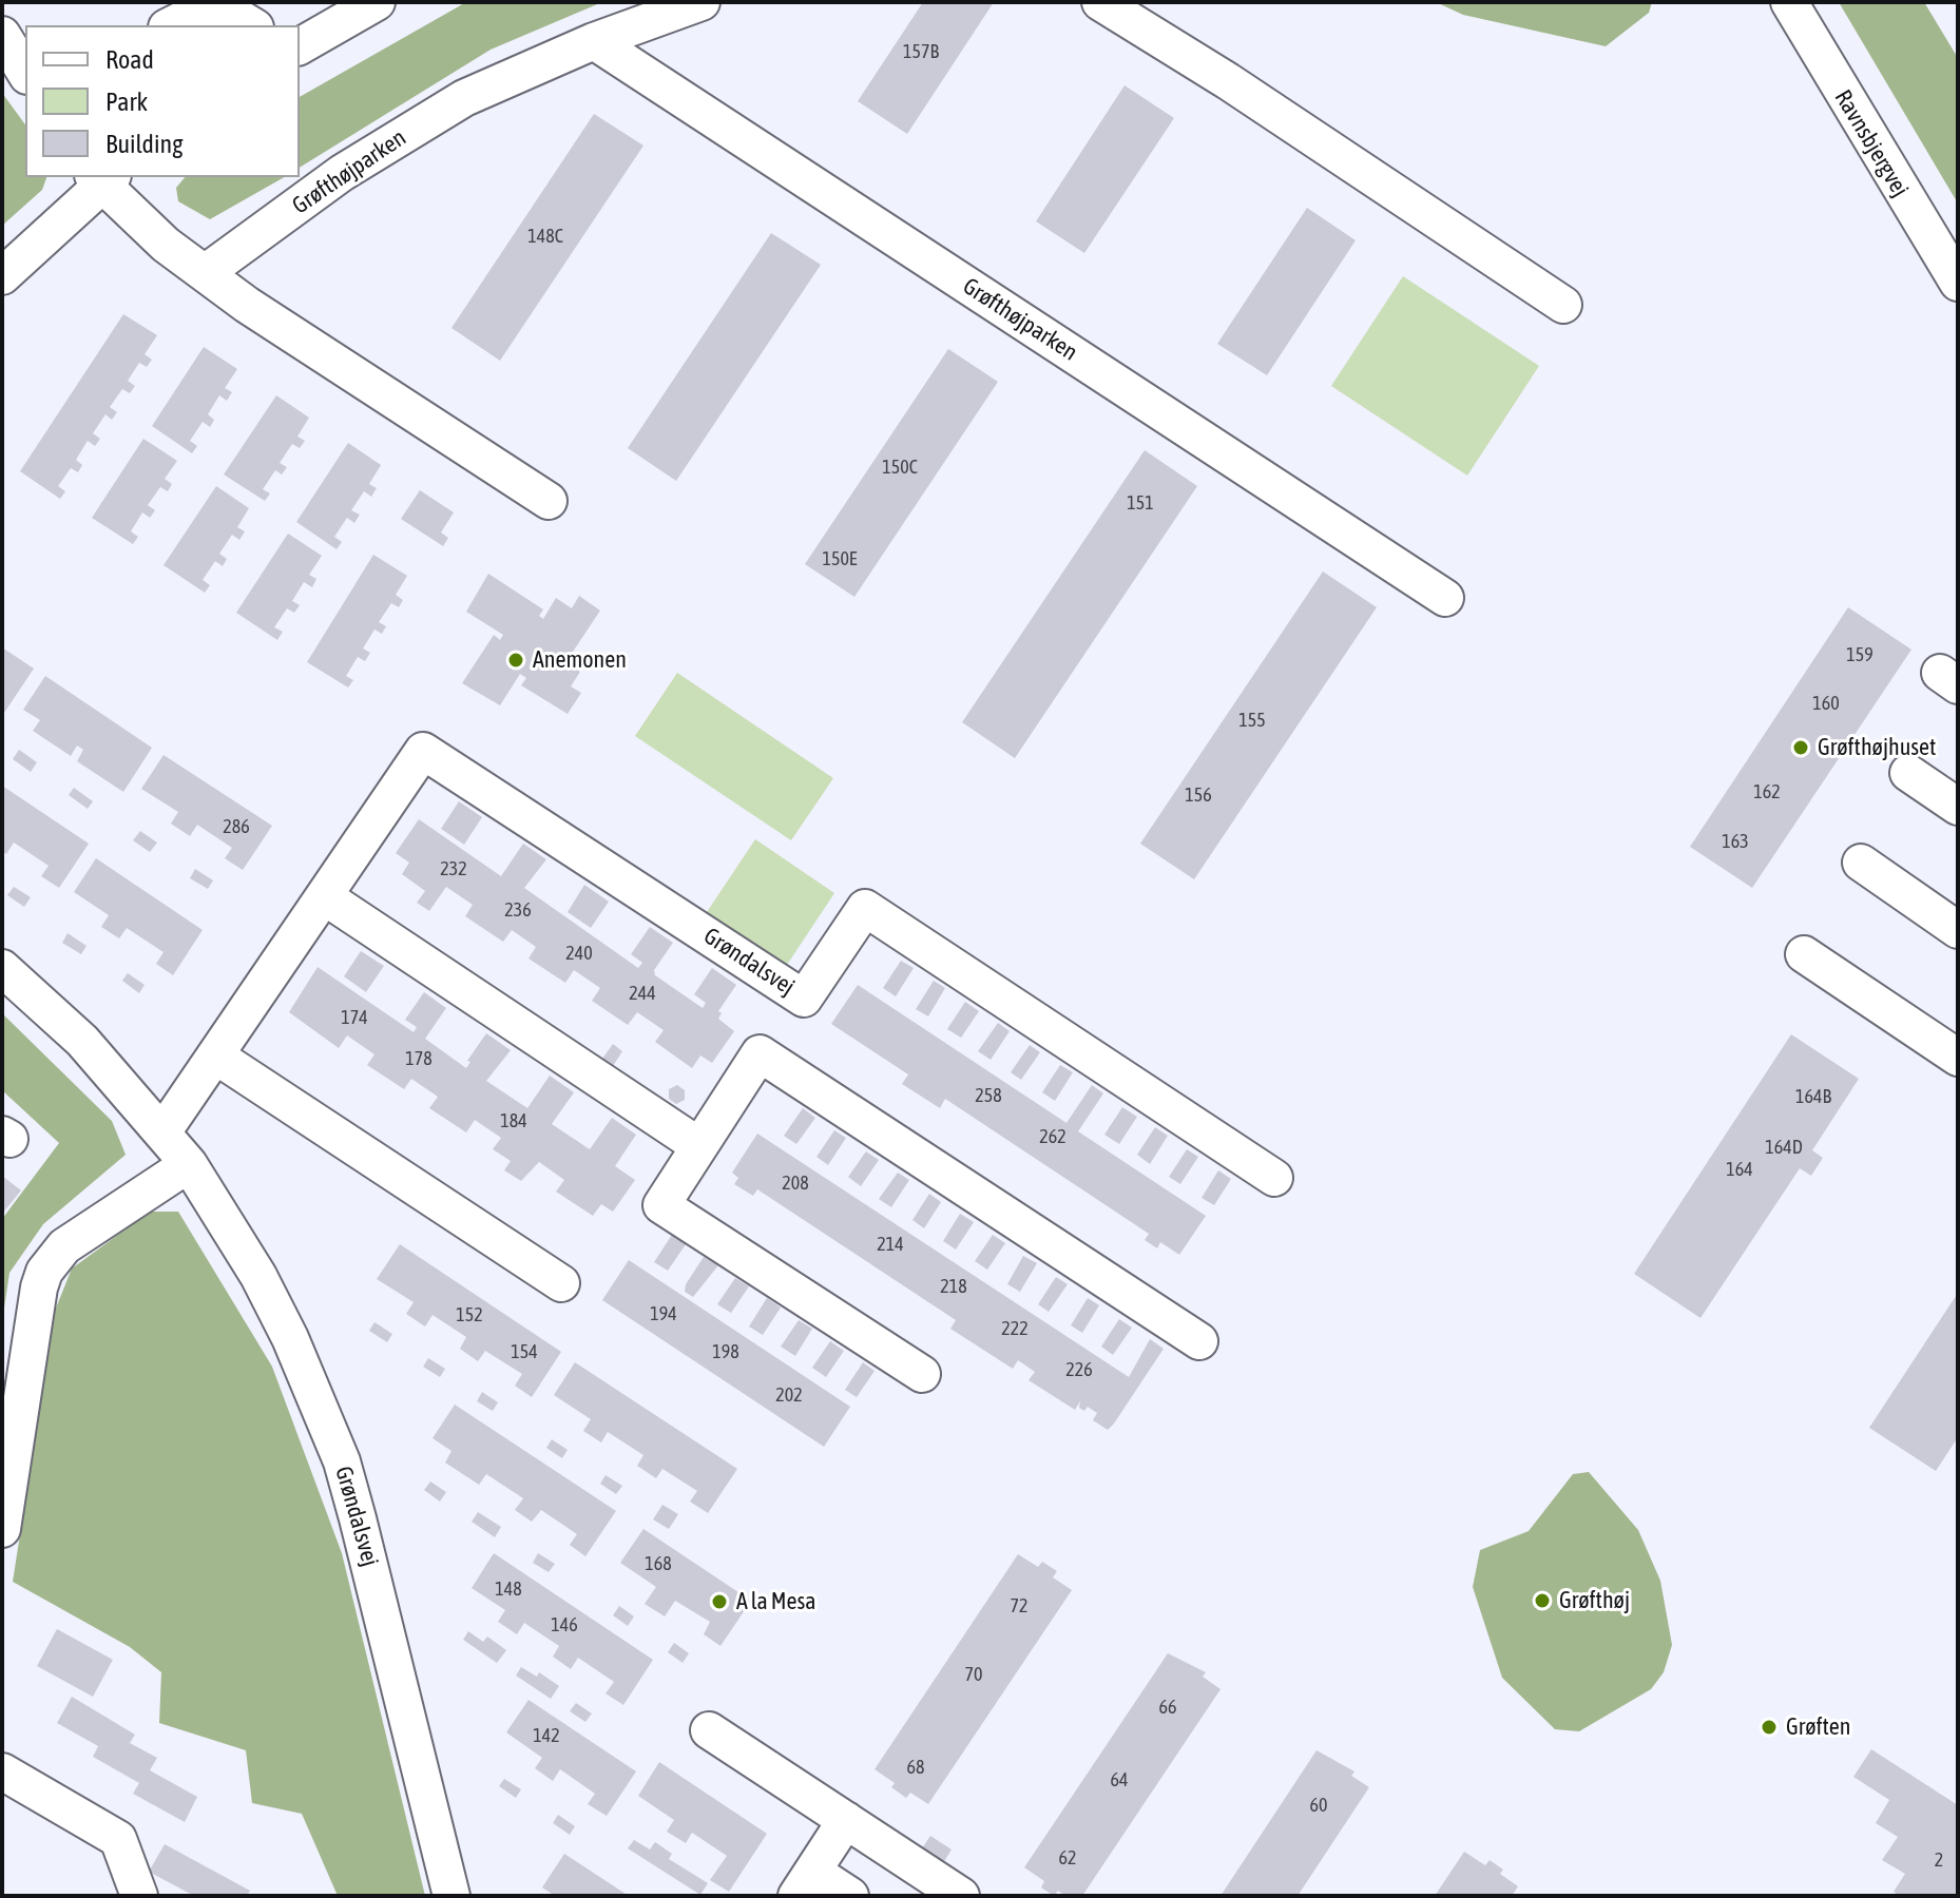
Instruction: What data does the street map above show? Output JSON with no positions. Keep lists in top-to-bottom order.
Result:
{
  "streets": {
    "street": ["Ravnsbjergvej", "Grøfthøjparken", "Grøndalsvej"]
  },
  "places": [
    "Anemonen",
    "Grøfthøjhuset",
    "Grøfthøj",
    "A la Mesa",
    "Grøften"
  ],
  "house_numbers": [
    "157B",
    "148C",
    "150C",
    "151",
    "150E",
    "159",
    "160",
    "155",
    "162",
    "156",
    "286",
    "163",
    "232",
    "236",
    "240",
    "244",
    "174",
    "178",
    "258",
    "164B",
    "184",
    "262",
    "164D",
    "164",
    "208",
    "214",
    "218",
    "194",
    "152",
    "222",
    "154",
    "198",
    "226",
    "202",
    "168",
    "148",
    "72",
    "146",
    "70",
    "66",
    "142",
    "68",
    "64",
    "60",
    "62",
    "2"
  ],
  "legend": ["Road", "Park", "Building"]
}
